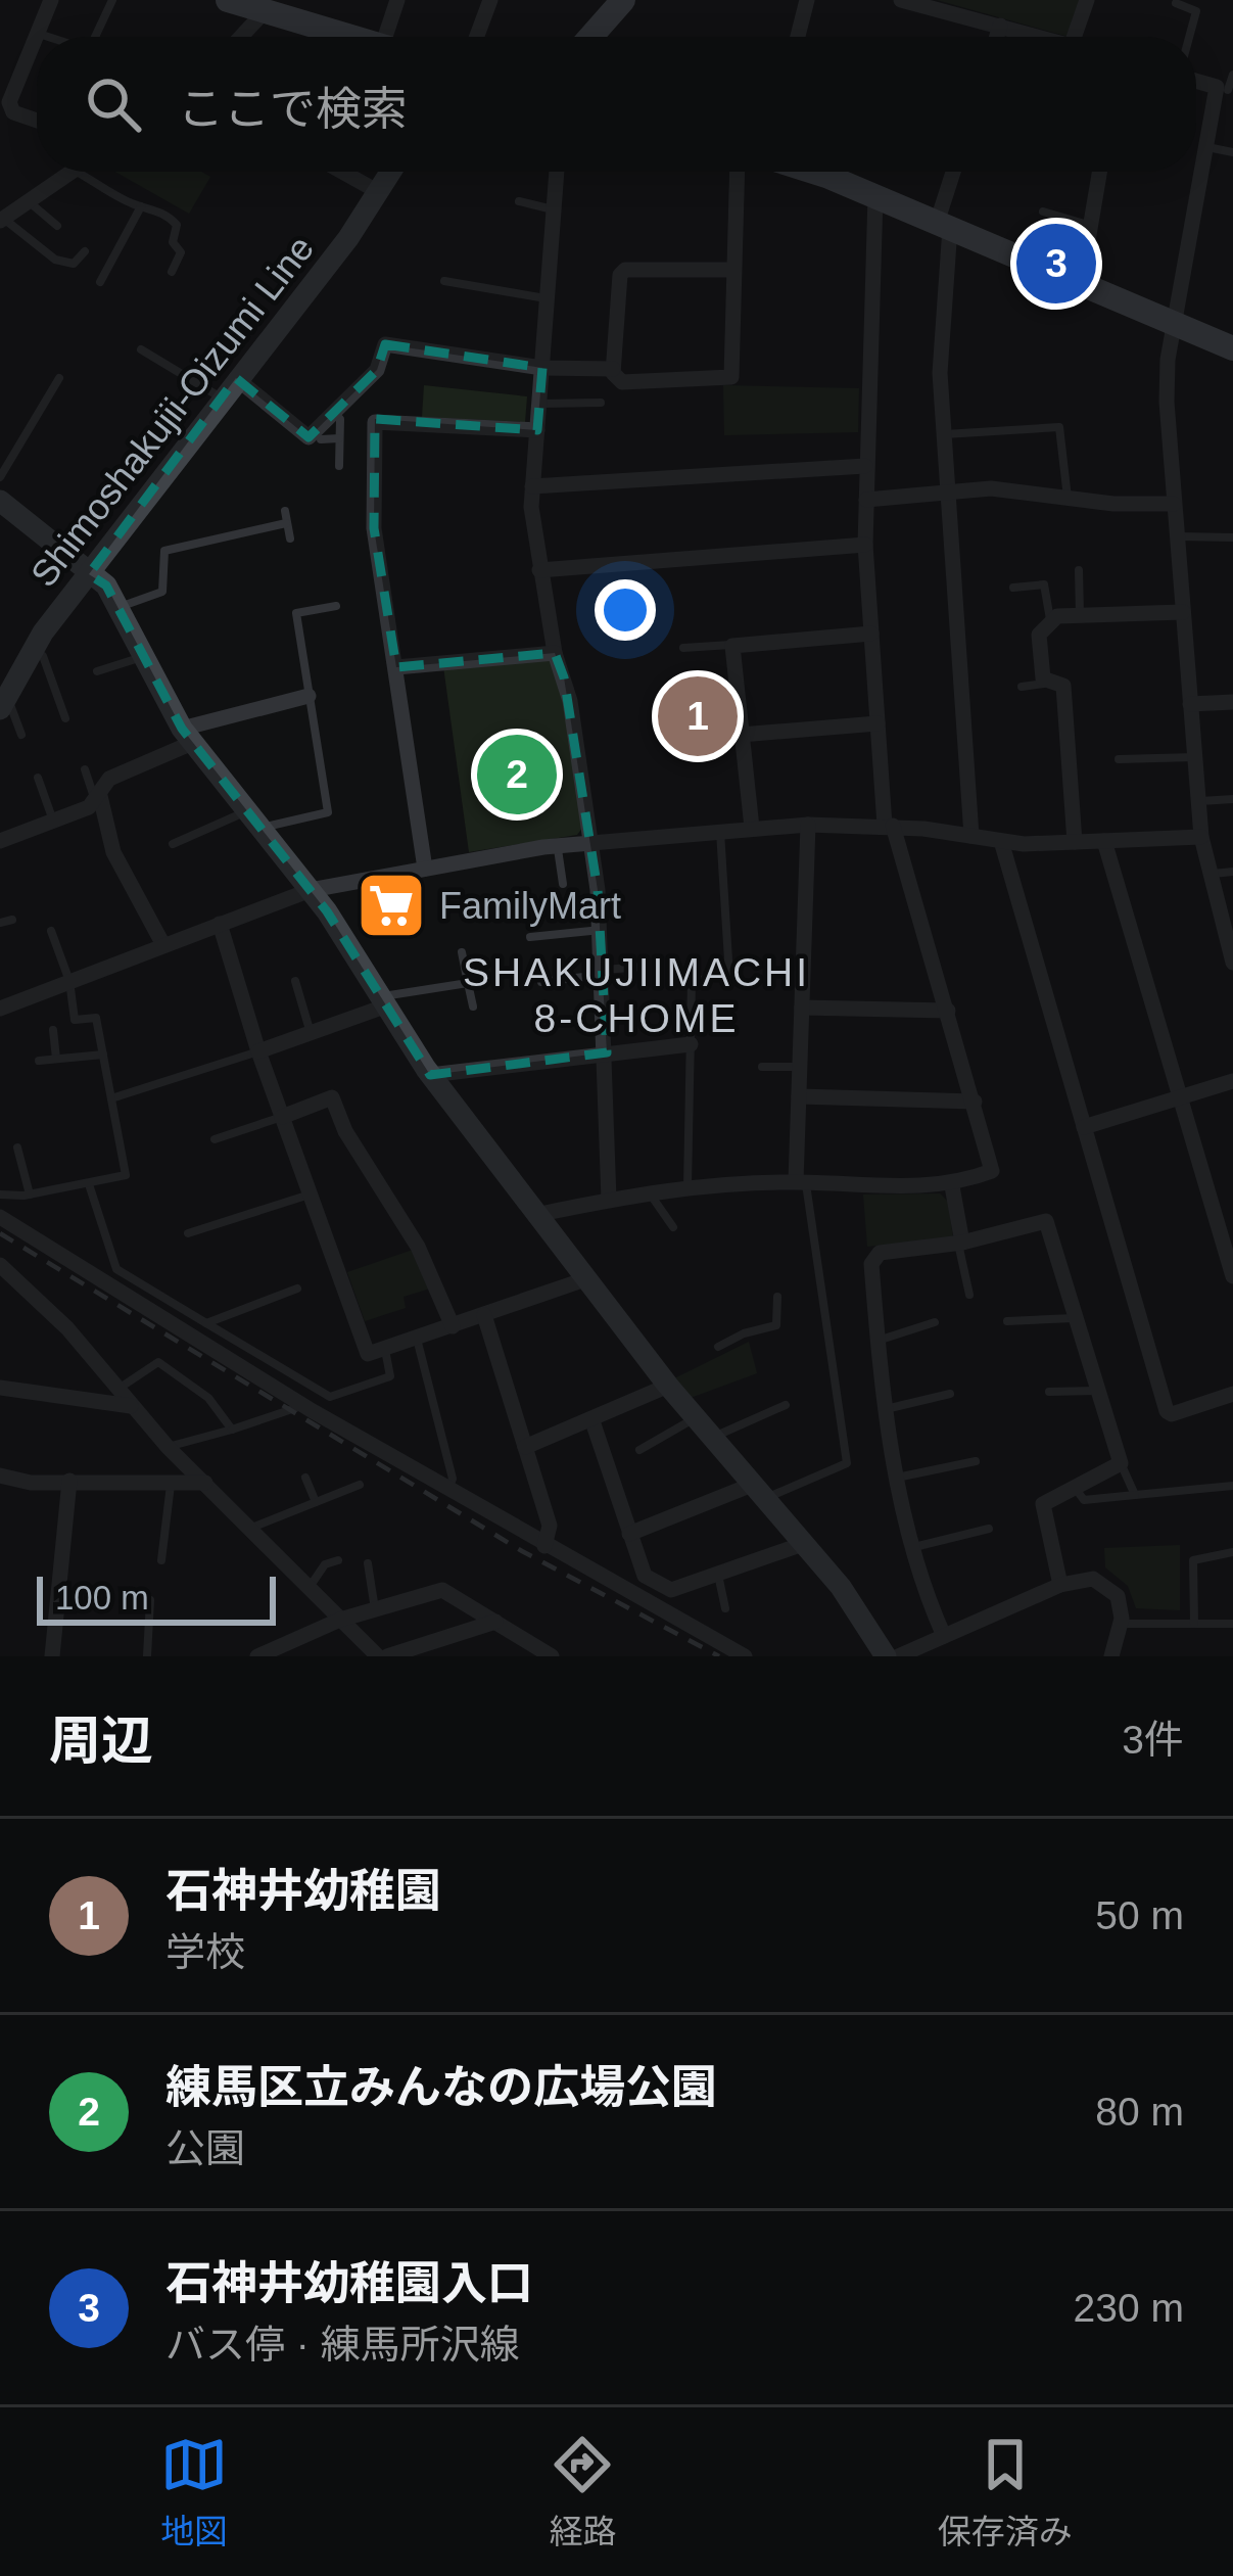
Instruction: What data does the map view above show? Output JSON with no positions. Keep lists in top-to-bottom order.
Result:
{
  "streets": {
    "street": ["Shimoshakujii-Oizumi Line"]
  },
  "districts": ["SHAKUJIIMACHI 8-CHOME"],
  "places": {
    "supermarket": ["FamilyMart"]
  },
  "scale_bar": "100 m",
  "page": {
    "search": "ここで検索",
    "pins": ["3", "1", "2"],
    "scale": "100 m",
    "heading": ["周辺", "3件"],
    "list": [
      {
        "mark": "1",
        "name": "石神井幼稚園",
        "note": "学校",
        "value": "50 m"
      },
      {
        "mark": "2",
        "name": "練馬区立みんなの広場公園",
        "note": "公園",
        "value": "80 m"
      },
      {
        "mark": "3",
        "name": "石神井幼稚園入口",
        "note": "バス停 · 練馬所沢線",
        "value": "230 m"
      }
    ],
    "nav": ["地図", "経路", "保存済み"]
  }
}
